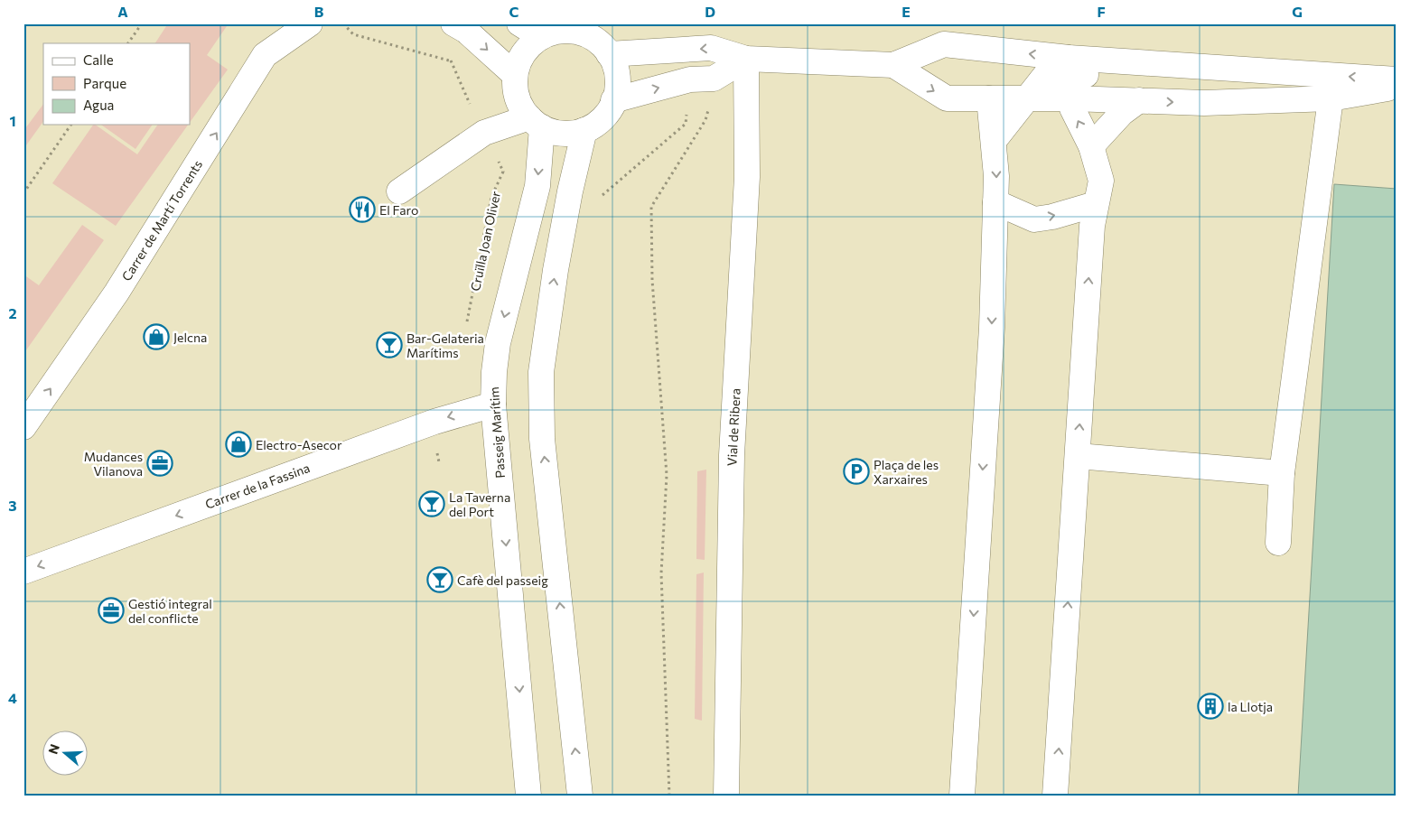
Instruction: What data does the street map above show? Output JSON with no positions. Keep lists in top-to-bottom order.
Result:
{
  "streets": {
    "street": [
      "Carrer de Martí Torrents",
      "Vial de Ribera",
      "Passeig Marítim",
      "Carrer de la Fassina"
    ],
    "path": ["Cruïlla Joan Oliver"]
  },
  "crossings": [
    ["Passeig Marítim", "Carrer de la Fassina"]
  ],
  "one_way": ["Carrer de Martí Torrents", "Carrer de la Fassina"],
  "places": {
    "restaurant": ["El Faro"],
    "shop": ["Jelcna", "Electro-Asecor"],
    "bar": ["Bar-Gelateria Marítims", "La Taverna del Port", "Cafè del passeig"],
    "office": ["Mudances Vilanova", "Gestió integral del conflicte"],
    "parking": ["Plaça de les Xarxaires"],
    "building": ["la Llotja"]
  },
  "legend": ["Calle", "Parque", "Agua"],
  "north": "left",
  "grid": {
    "columns": [
      "A",
      "B",
      "C",
      "D",
      "E",
      "F",
      "G"
    ],
    "rows": [
      "1",
      "2",
      "3",
      "4"
    ]
  }
}
